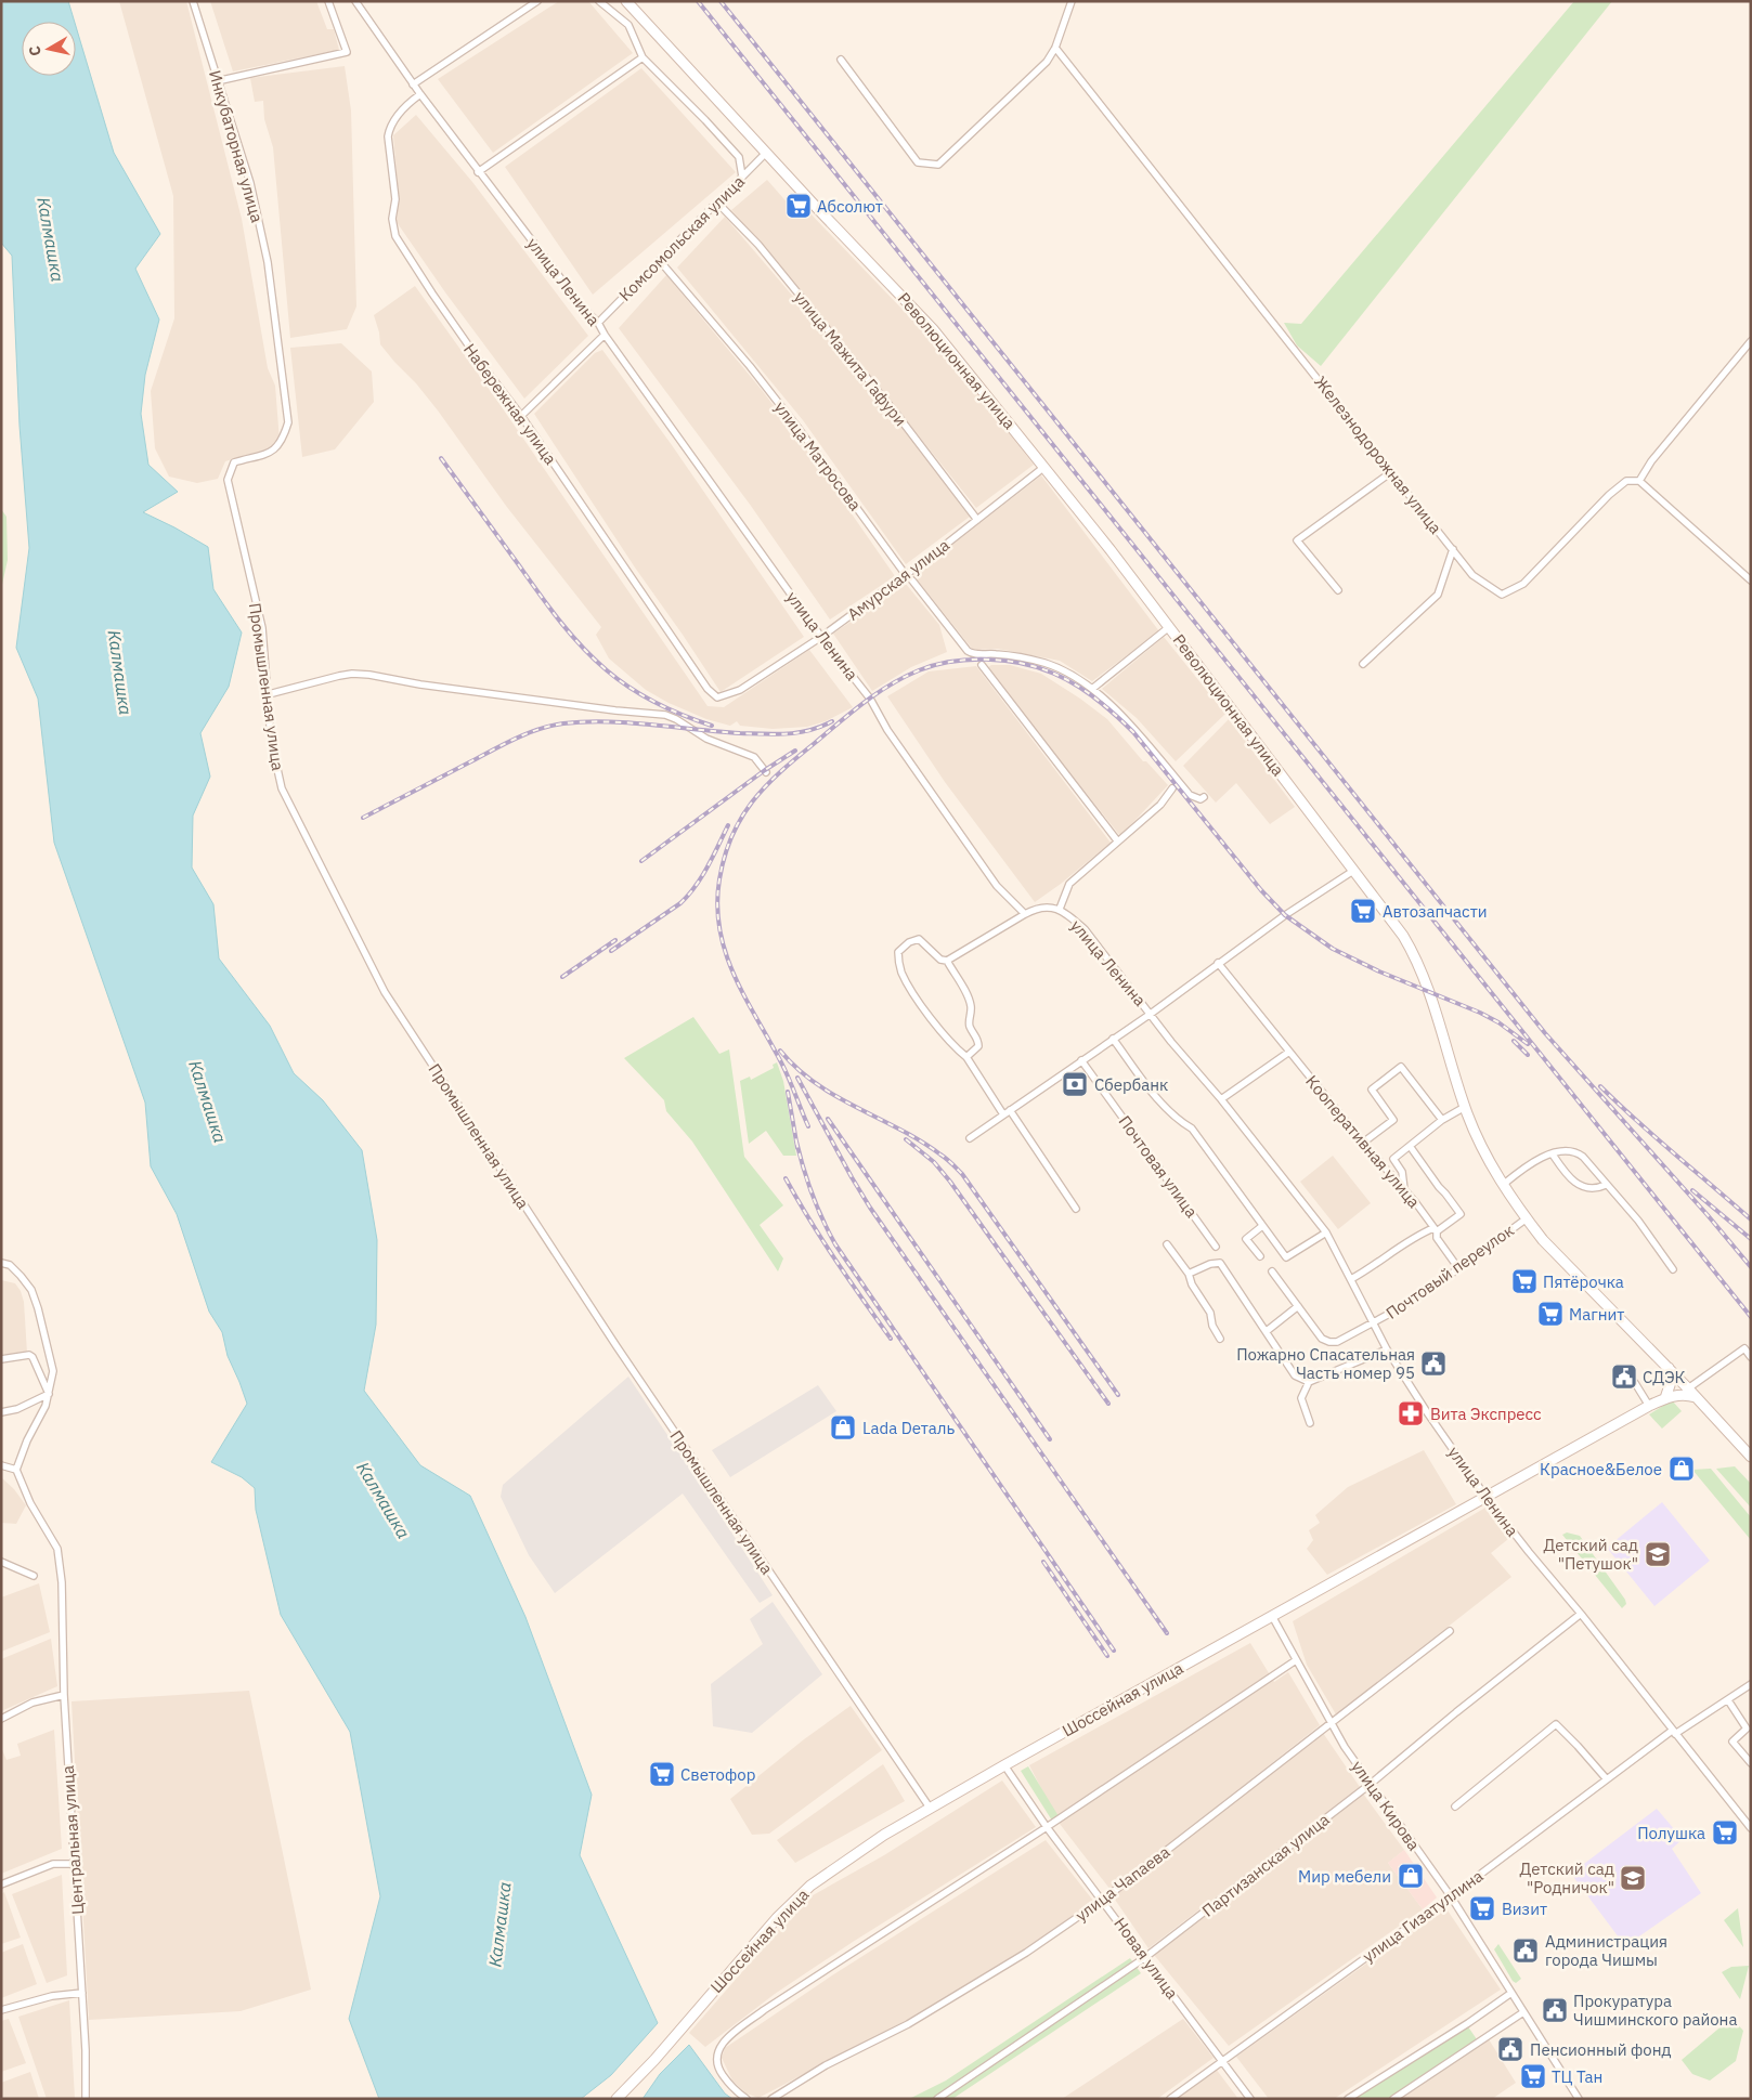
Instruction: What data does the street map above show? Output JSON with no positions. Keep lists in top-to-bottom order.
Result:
{
  "streets": {
    "main road": ["Революционная улица", "Шоссейная улица"],
    "street": [
      "Инкубаторная улица",
      "Комсомольская улица",
      "улица Ленина",
      "улица Мажита Гафури",
      "Набережная улица",
      "Железнодорожная улица",
      "улица Матросова",
      "Амурская улица",
      "Промышленная улица",
      "Кооперативная улица",
      "Почтовая улица",
      "Почтовый переулок",
      "улица Кирова",
      "Центральная улица",
      "Партизанская улица",
      "улица Чапаева",
      "улица Гизатуллина",
      "Новая улица"
    ]
  },
  "crossings": [
    ["Инкубаторная улица", "Промышленная улица"],
    ["Комсомольская улица", "улица Ленина"],
    ["Комсомольская улица", "улица Мажита Гафури"],
    ["Комсомольская улица", "Революционная улица"],
    ["Комсомольская улица", "улица Матросова"],
    ["улица Ленина", "Набережная улица"],
    ["улица Ленина", "Амурская улица"],
    ["улица Ленина", "Почтовый переулок"],
    ["улица Ленина", "Шоссейная улица"],
    ["улица Ленина", "Партизанская улица"],
    ["улица Ленина", "улица Гизатуллина"],
    ["улица Мажита Гафури", "Амурская улица"],
    ["Революционная улица", "Амурская улица"],
    ["Революционная улица", "Почтовый переулок"],
    ["Революционная улица", "Шоссейная улица"],
    ["Набережная улица", "Амурская улица"],
    ["улица Матросова", "Амурская улица"],
    ["Промышленная улица", "Шоссейная улица"],
    ["Шоссейная улица", "улица Кирова"],
    ["Шоссейная улица", "Новая улица"],
    ["улица Кирова", "Партизанская улица"],
    ["улица Кирова", "улица Чапаева"],
    ["улица Кирова", "улица Гизатуллина"],
    ["Партизанская улица", "Новая улица"],
    ["улица Чапаева", "Новая улица"],
    ["улица Гизатуллина", "Новая улица"]
  ],
  "water": ["Калмашка"],
  "places": {
    "supermarket": [
      "Абсолют",
      "Автозапчасти",
      "Пятёрочка",
      "Магнит",
      "Светофор",
      "Полушка",
      "Визит",
      "ТЦ Тан"
    ],
    "bank": ["Сбербанк"],
    "public building": [
      "Пожарно Спасательная Часть номер 95",
      "СДЭК",
      "Администрация города Чишмы",
      "Прокуратура Чишминского района",
      "Пенсионный фонд"
    ],
    "pharmacy": ["Вита Экспресс"],
    "shop": ["Lada Dеталь", "Красное&Белое", "Мир мебели"],
    "school or university": ["Детский сад \"Петушок\"", "Детский сад \"Родничок\""]
  },
  "north": "left"
}
